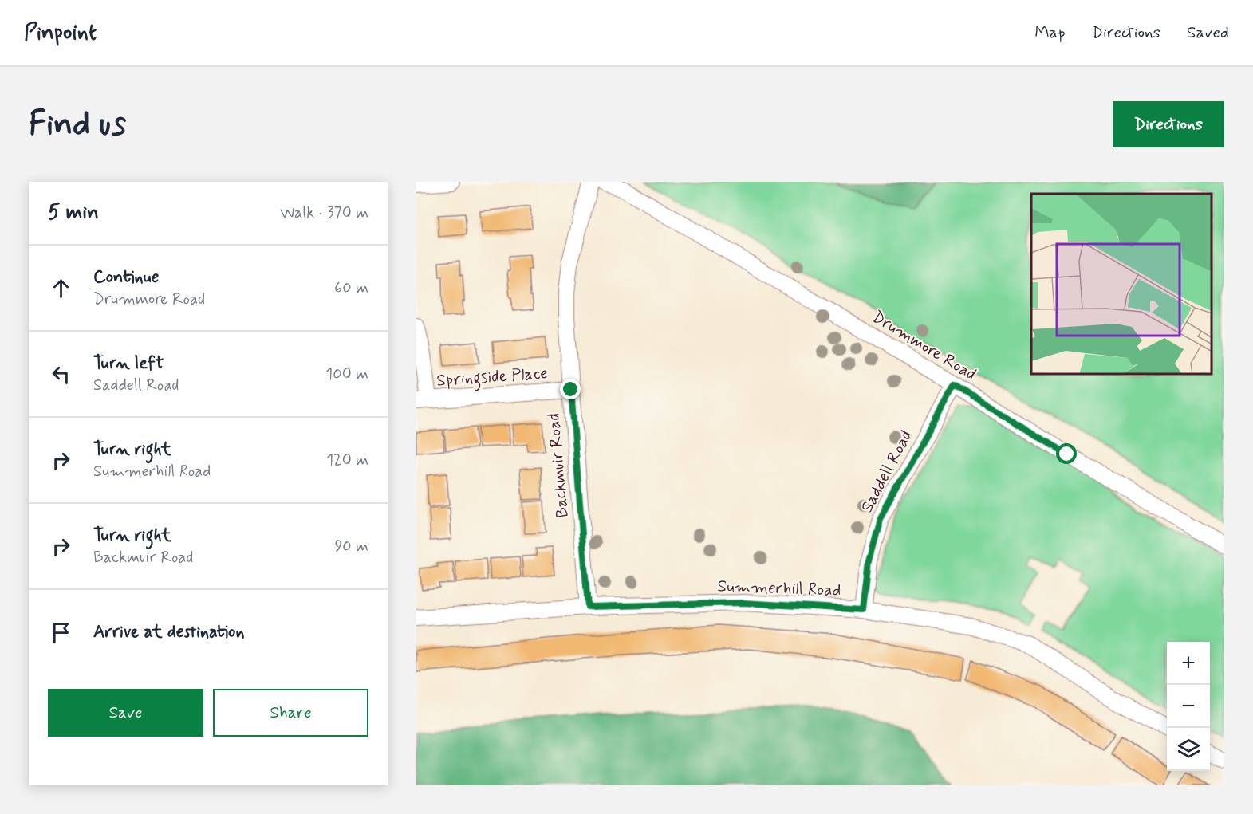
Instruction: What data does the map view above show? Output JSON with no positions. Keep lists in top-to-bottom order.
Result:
{
  "streets": {
    "street": [
      "Drummore Road",
      "Springside Place",
      "Backmuir Road",
      "Saddell Road",
      "Summerhill Road"
    ]
  },
  "crossings": [
    ["Drummore Road", "Saddell Road"],
    ["Springside Place", "Backmuir Road"],
    ["Backmuir Road", "Summerhill Road"],
    ["Saddell Road", "Summerhill Road"]
  ],
  "page": {
    "header": "Pinpoint",
    "nav": ["Map", "Directions", "Saved"],
    "buttons": [
      "Directions",
      ["Save", "Share"]
    ],
    "title": "Find us",
    "heading": ["5 min", "Walk · 370 m"],
    "list": [
      ["Continue", "Drummore Road", "60 m"],
      ["Turn left", "Saddell Road", "100 m"],
      ["Turn right", "Summerhill Road", "120 m"],
      ["Turn right", "Backmuir Road", "90 m"],
      "Arrive at destination"
    ],
    "map_buttons": ["+", "−"]
  }
}
